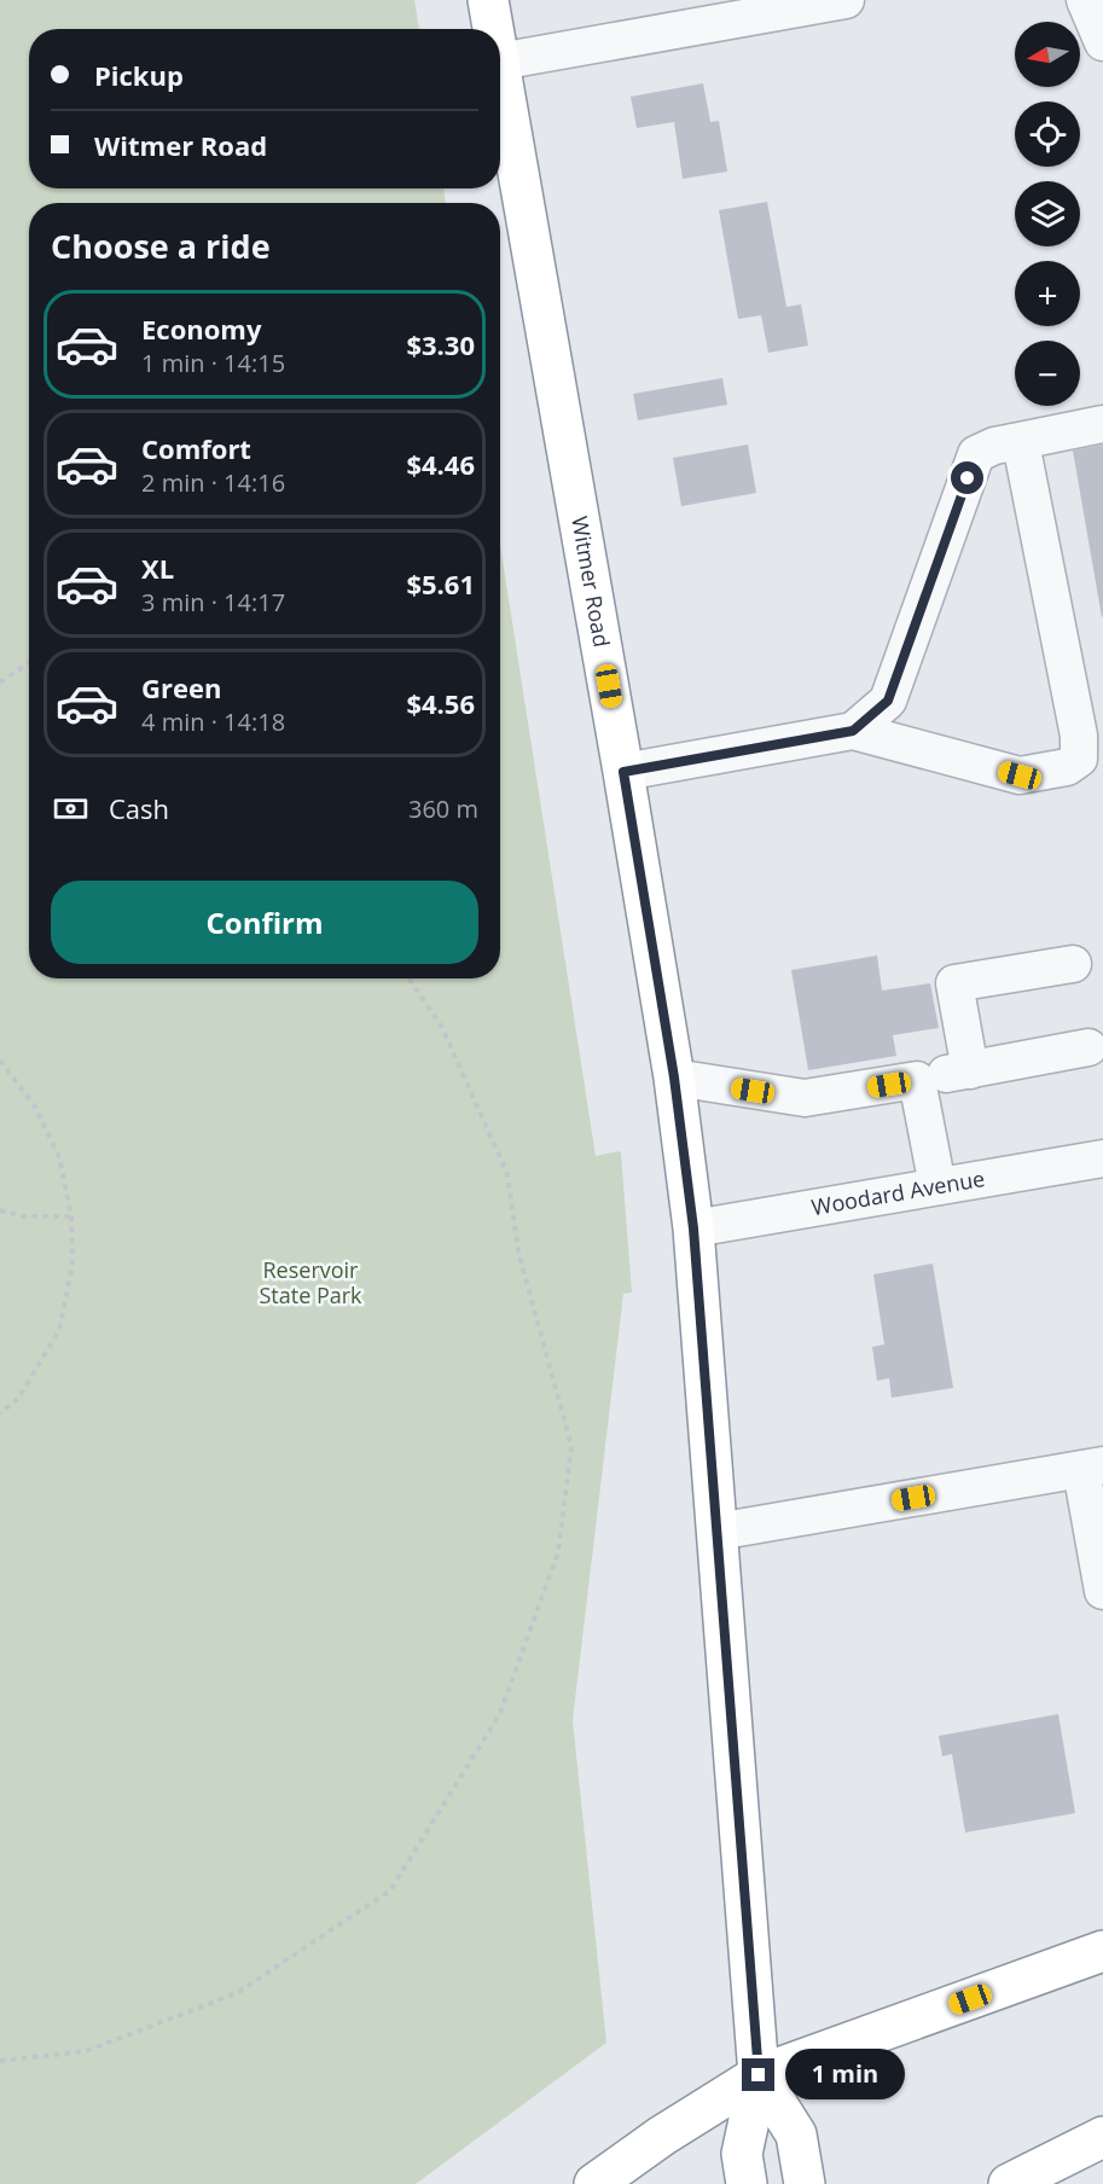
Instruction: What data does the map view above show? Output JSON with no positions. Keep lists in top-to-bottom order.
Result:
{
  "streets": {
    "highway": ["Witmer Road"],
    "street": ["Woodard Avenue"]
  },
  "crossings": [
    ["Witmer Road", "Woodard Avenue"]
  ],
  "parks": ["Reservoir State Park"],
  "north": "left",
  "page": {
    "map_buttons": ["+", "−"],
    "banner": ["Pickup", "Witmer Road"],
    "heading": "Choose a ride",
    "list": [
      {
        "name": "Economy",
        "note": "1 min · 14:15",
        "value": "$3.30"
      },
      {
        "name": "Comfort",
        "note": "2 min · 14:16",
        "value": "$4.46"
      },
      {
        "name": "XL",
        "note": "3 min · 14:17",
        "value": "$5.61"
      },
      {
        "name": "Green",
        "note": "4 min · 14:18",
        "value": "$4.56"
      }
    ],
    "pay": ["Cash", "360 m"],
    "buttons": "Confirm",
    "bubble": "1 min"
  }
}
